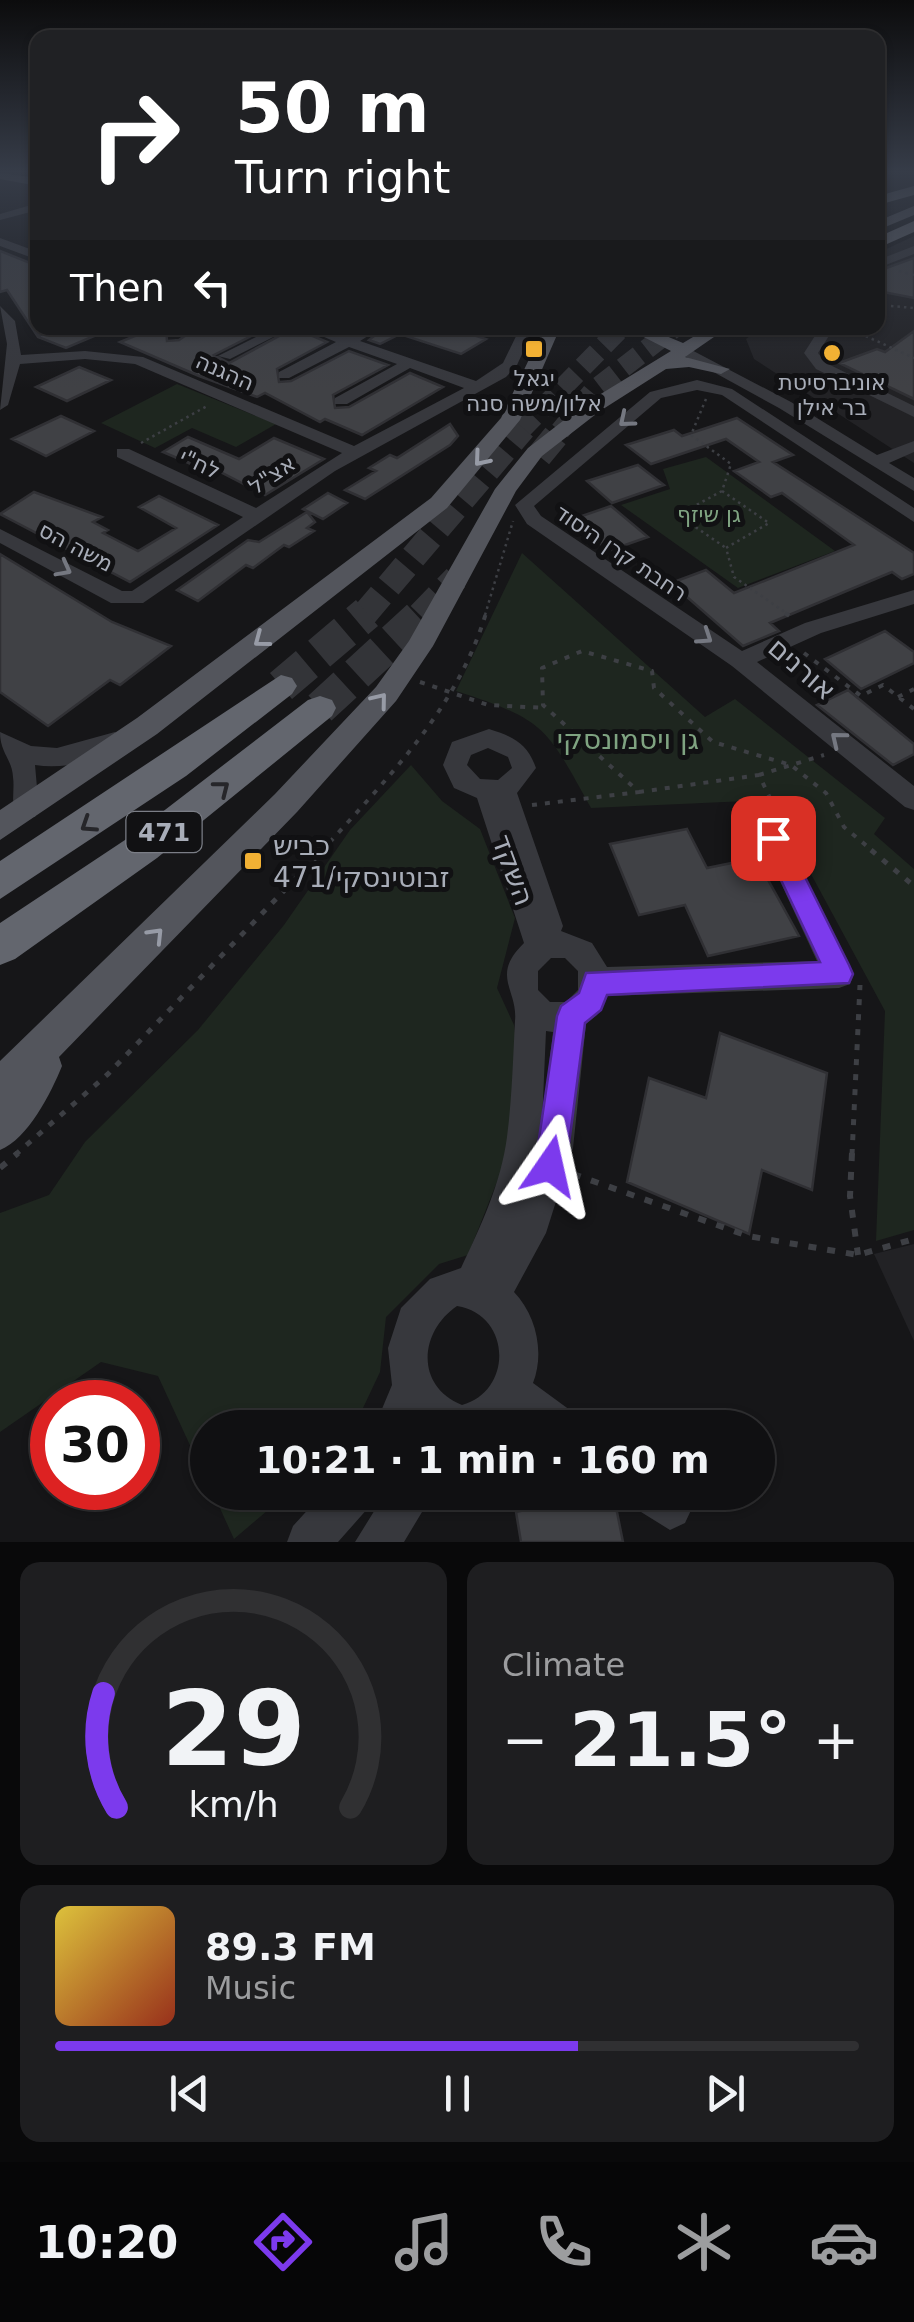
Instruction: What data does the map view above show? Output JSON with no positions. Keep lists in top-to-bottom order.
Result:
{
  "streets": {
    "highway": ["471"],
    "street": [
      "ההגנה",
      "לח\"י",
      "אצ\"ל",
      "משה הס",
      "רחבת קרן היסוד",
      "אורנים",
      "השקד"
    ]
  },
  "crossings": [
    ["ההגנה", "אצ\"ל"],
    ["לח\"י", "אצ\"ל"],
    ["אצ\"ל", "משה הס"],
    ["רחבת קרן היסוד", "אורנים"]
  ],
  "one_way": ["משה הס"],
  "parks": ["גן שיזף", "גן ויסמונסקי"],
  "places": {
    "transit": ["יגאל אלון/משה סנה", "כביש 471/זבוטינסקי"],
    "other": ["אוניברסיטת בר אילן"]
  },
  "page": {
    "turn": ["50 m", "Turn right"],
    "then": "Then",
    "limit": "30",
    "trip": "10:21 · 1 min · 160 m",
    "tile": "Climate",
    "heat": ["−", "21.5°", "+"],
    "song": ["89.3 FM", "Music"],
    "tabs": "10:20",
    "gauge": ["29", "km/h"]
  }
}
